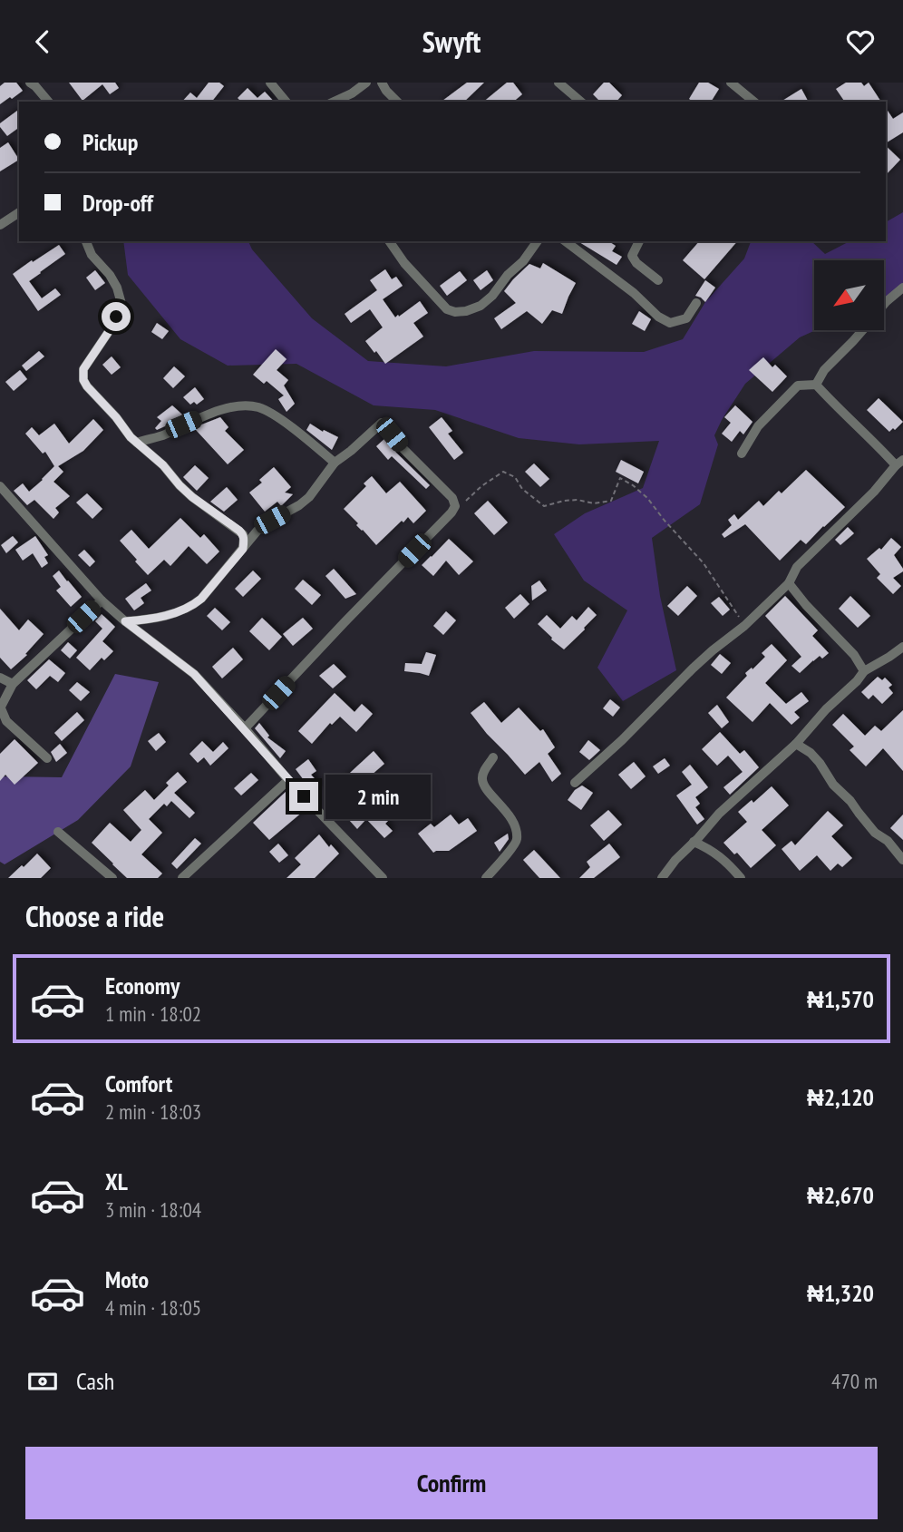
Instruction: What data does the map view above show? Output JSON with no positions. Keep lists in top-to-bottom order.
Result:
{
  "north": "bottom left",
  "page": {
    "header": "Swyft",
    "banner": ["Pickup", "Drop-off"],
    "bubble": "2 min",
    "heading": "Choose a ride",
    "list": [
      {
        "name": "Economy",
        "note": "1 min · 18:02",
        "value": "₦1,570"
      },
      {
        "name": "Comfort",
        "note": "2 min · 18:03",
        "value": "₦2,120"
      },
      {
        "name": "XL",
        "note": "3 min · 18:04",
        "value": "₦2,670"
      },
      {
        "name": "Moto",
        "note": "4 min · 18:05",
        "value": "₦1,320"
      }
    ],
    "pay": ["Cash", "470 m"],
    "buttons": "Confirm"
  }
}
